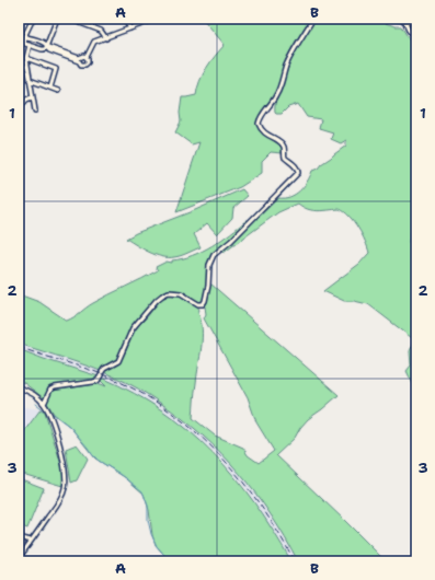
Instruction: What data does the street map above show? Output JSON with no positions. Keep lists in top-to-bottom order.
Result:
{
  "grid": {
    "columns": ["A", "B"],
    "rows": ["1", "2", "3"]
  }
}
